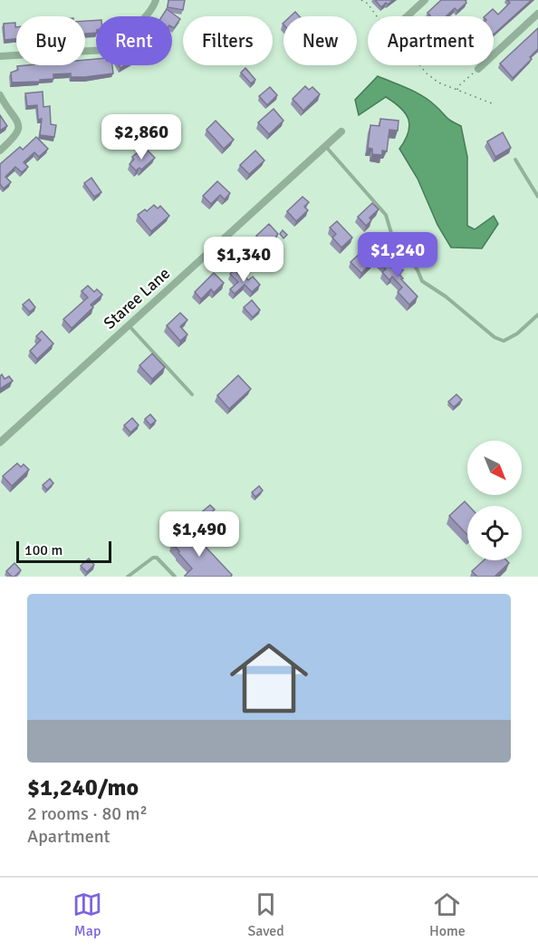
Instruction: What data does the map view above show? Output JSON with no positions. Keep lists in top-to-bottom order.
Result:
{
  "streets": {
    "street": ["Staree Lane"]
  },
  "scale_bar": "100 m",
  "north": "bottom right",
  "page": {
    "chip": [
      "Buy",
      "Rent",
      "Filters",
      "New",
      "Apartment"
    ],
    "price": [
      "$2,860",
      "$1,240",
      "$1,340",
      "$1,490"
    ],
    "scale": "100 m",
    "list": [
      {
        "name": "$1,240/mo",
        "note": "2 rooms · 80 m² · Apartment"
      }
    ],
    "tabs": ["Map", "Saved", "Home"]
  }
}
